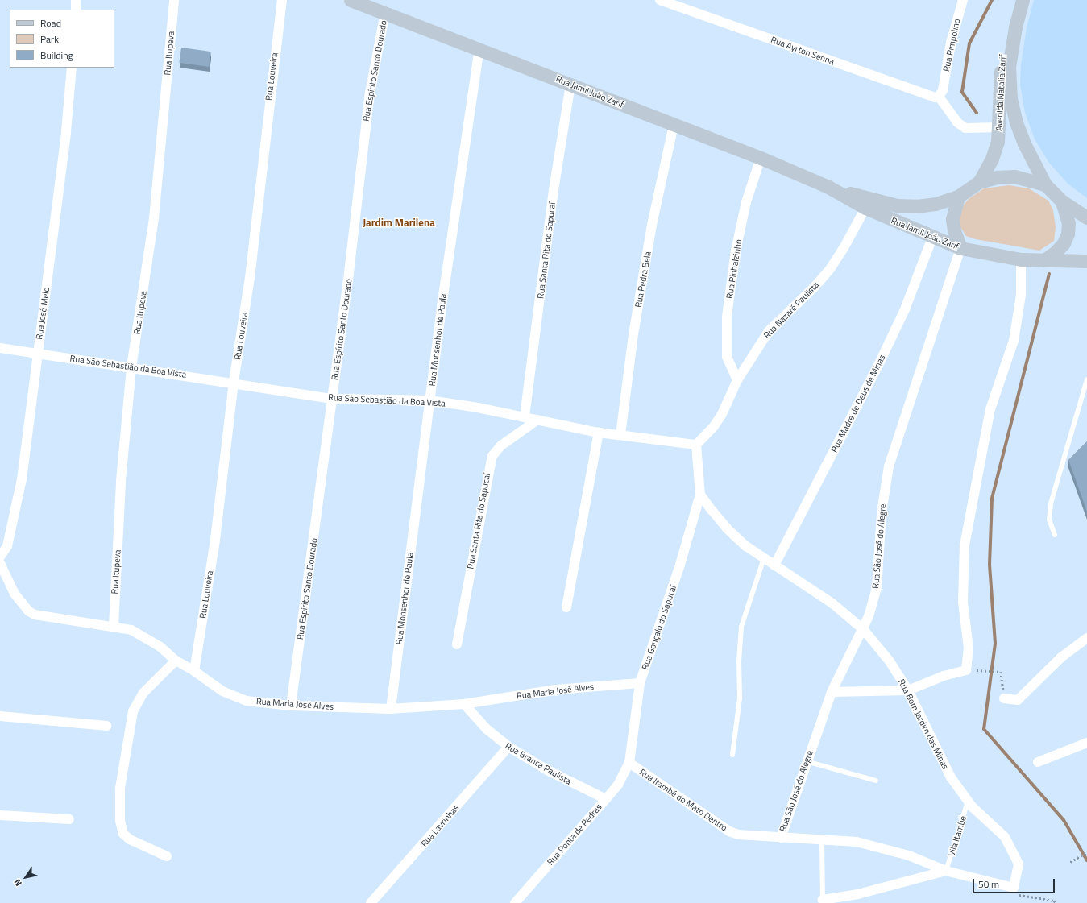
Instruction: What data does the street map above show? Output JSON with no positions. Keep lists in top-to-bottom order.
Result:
{
  "streets": {
    "main road": ["Rua Jamil João Zarif", "Avenida Natalia Zarif"],
    "street": [
      "Rua Pimpolino",
      "Rua Ayrton Senna",
      "Rua Itupeva",
      "Rua Espírito Santo Dourado",
      "Rua Louveira",
      "Rua Santa Rita do Sapucaí",
      "Rua Pinhalzinho",
      "Rua Pedra Bela",
      "Rua Nazaré Paulista",
      "Rua José Melo",
      "Rua Monsenhor de Paula",
      "Rua São Sebastião da Boa Vista",
      "Rua Madre de Deus de Minas",
      "Rua São José do Alegre",
      "Rua Gonçalo do Sapucaí",
      "Rua Maria Josè Alves",
      "Rua Bom Jardim das Minas",
      "Rua Branca Paulista",
      "Rua Itambé do Mato Dentro",
      "Rua Lavrinhas",
      "Rua Ponta de Pedras"
    ],
    "lane": ["Vila Itambé"]
  },
  "crossings": [
    ["Rua Pimpolino", "Rua Ayrton Senna"],
    ["Rua Itupeva", "Rua São Sebastião da Boa Vista"],
    ["Rua Itupeva", "Rua Maria Josè Alves"],
    ["Rua Espírito Santo Dourado", "Rua Jamil João Zarif"],
    ["Rua Espírito Santo Dourado", "Rua São Sebastião da Boa Vista"],
    ["Rua Espírito Santo Dourado", "Rua Maria Josè Alves"],
    ["Rua Louveira", "Rua São Sebastião da Boa Vista"],
    ["Rua Louveira", "Rua Maria Josè Alves"],
    ["Rua Jamil João Zarif", "Avenida Natalia Zarif"],
    ["Rua Jamil João Zarif", "Rua Santa Rita do Sapucaí"],
    ["Rua Jamil João Zarif", "Rua Pinhalzinho"],
    ["Rua Jamil João Zarif", "Rua Pedra Bela"],
    ["Rua Jamil João Zarif", "Rua Nazaré Paulista"],
    ["Rua Jamil João Zarif", "Rua Monsenhor de Paula"],
    ["Rua Jamil João Zarif", "Rua Madre de Deus de Minas"],
    ["Rua Jamil João Zarif", "Rua São José do Alegre"],
    ["Avenida Natalia Zarif", "Rua São José do Alegre"],
    ["Rua Santa Rita do Sapucaí", "Rua São Sebastião da Boa Vista"],
    ["Rua Pinhalzinho", "Rua Nazaré Paulista"],
    ["Rua Pedra Bela", "Rua São Sebastião da Boa Vista"],
    ["Rua Nazaré Paulista", "Rua São Sebastião da Boa Vista"],
    ["Rua José Melo", "Rua São Sebastião da Boa Vista"],
    ["Rua Monsenhor de Paula", "Rua São Sebastião da Boa Vista"],
    ["Rua Monsenhor de Paula", "Rua Maria Josè Alves"],
    ["Rua Madre de Deus de Minas", "Rua Bom Jardim das Minas"],
    ["Rua São José do Alegre", "Rua Bom Jardim das Minas"],
    ["Rua São José do Alegre", "Rua Itambé do Mato Dentro"],
    ["Rua Gonçalo do Sapucaí", "Rua Maria Josè Alves"],
    ["Rua Gonçalo do Sapucaí", "Rua Bom Jardim das Minas"],
    ["Rua Gonçalo do Sapucaí", "Rua Itambé do Mato Dentro"],
    ["Rua Gonçalo do Sapucaí", "Rua Ponta de Pedras"],
    ["Rua Maria Josè Alves", "Rua Branca Paulista"],
    ["Rua Bom Jardim das Minas", "Rua Itambé do Mato Dentro"],
    ["Rua Bom Jardim das Minas", "Vila Itambé"],
    ["Rua Branca Paulista", "Rua Lavrinhas"],
    ["Rua Branca Paulista", "Rua Ponta de Pedras"],
    ["Rua Itambé do Mato Dentro", "Rua Ponta de Pedras"],
    ["Rua Itambé do Mato Dentro", "Vila Itambé"]
  ],
  "districts": ["Jardim Marilena"],
  "legend": ["Road", "Park", "Building"],
  "scale_bar": "50 m",
  "north": "bottom left"
}
